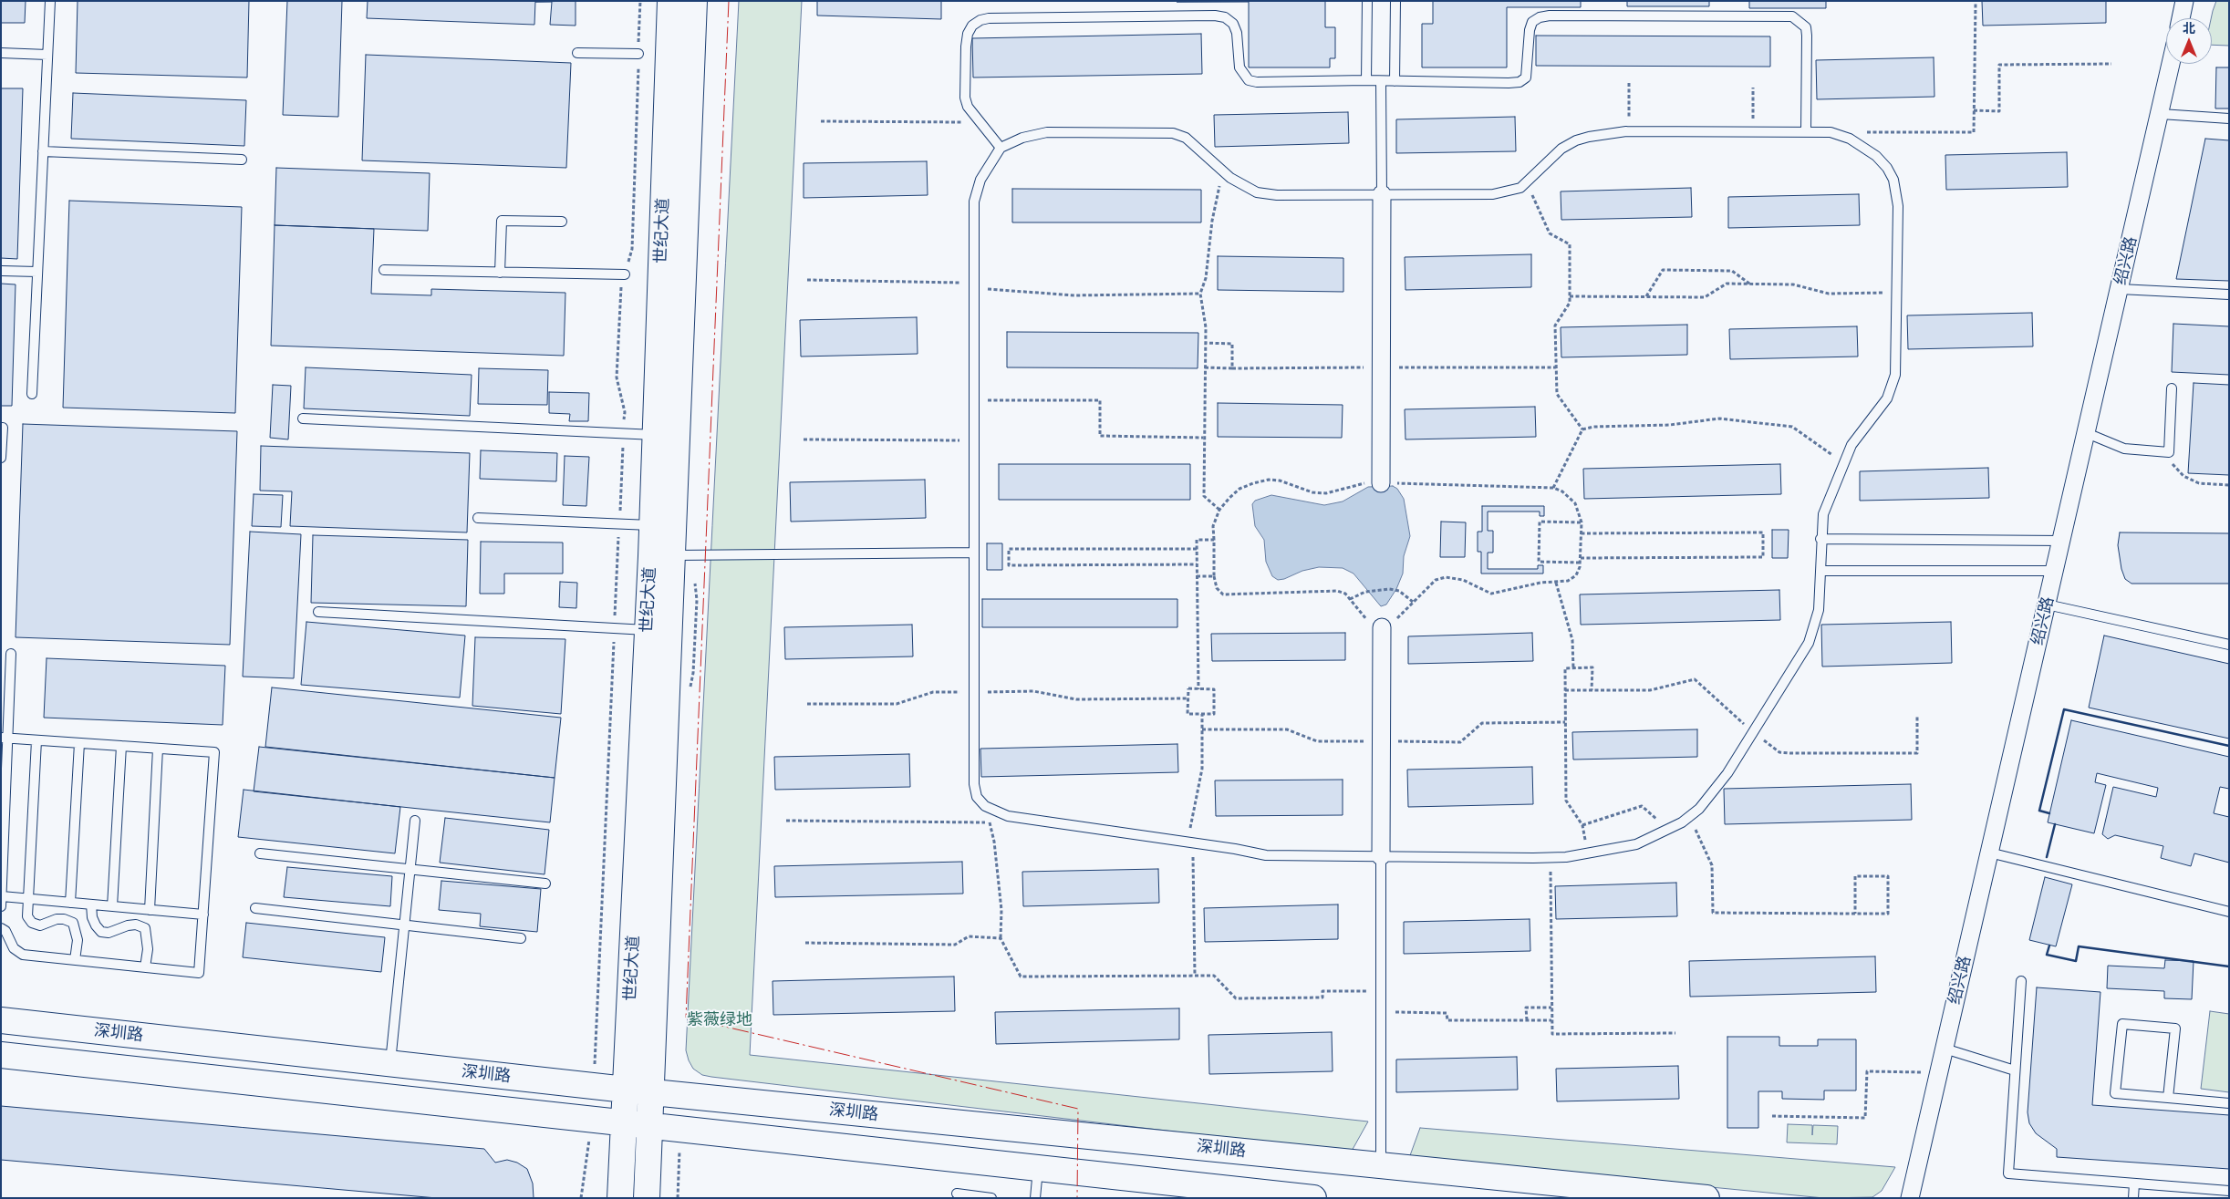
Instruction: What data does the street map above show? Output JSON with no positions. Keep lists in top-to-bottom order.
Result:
{
  "streets": {
    "street": ["世纪大道", "绍兴路", "深圳路"]
  },
  "crossings": [
    ["世纪大道", "深圳路"]
  ],
  "parks": ["紫薇绿地"],
  "north": "top"
}
